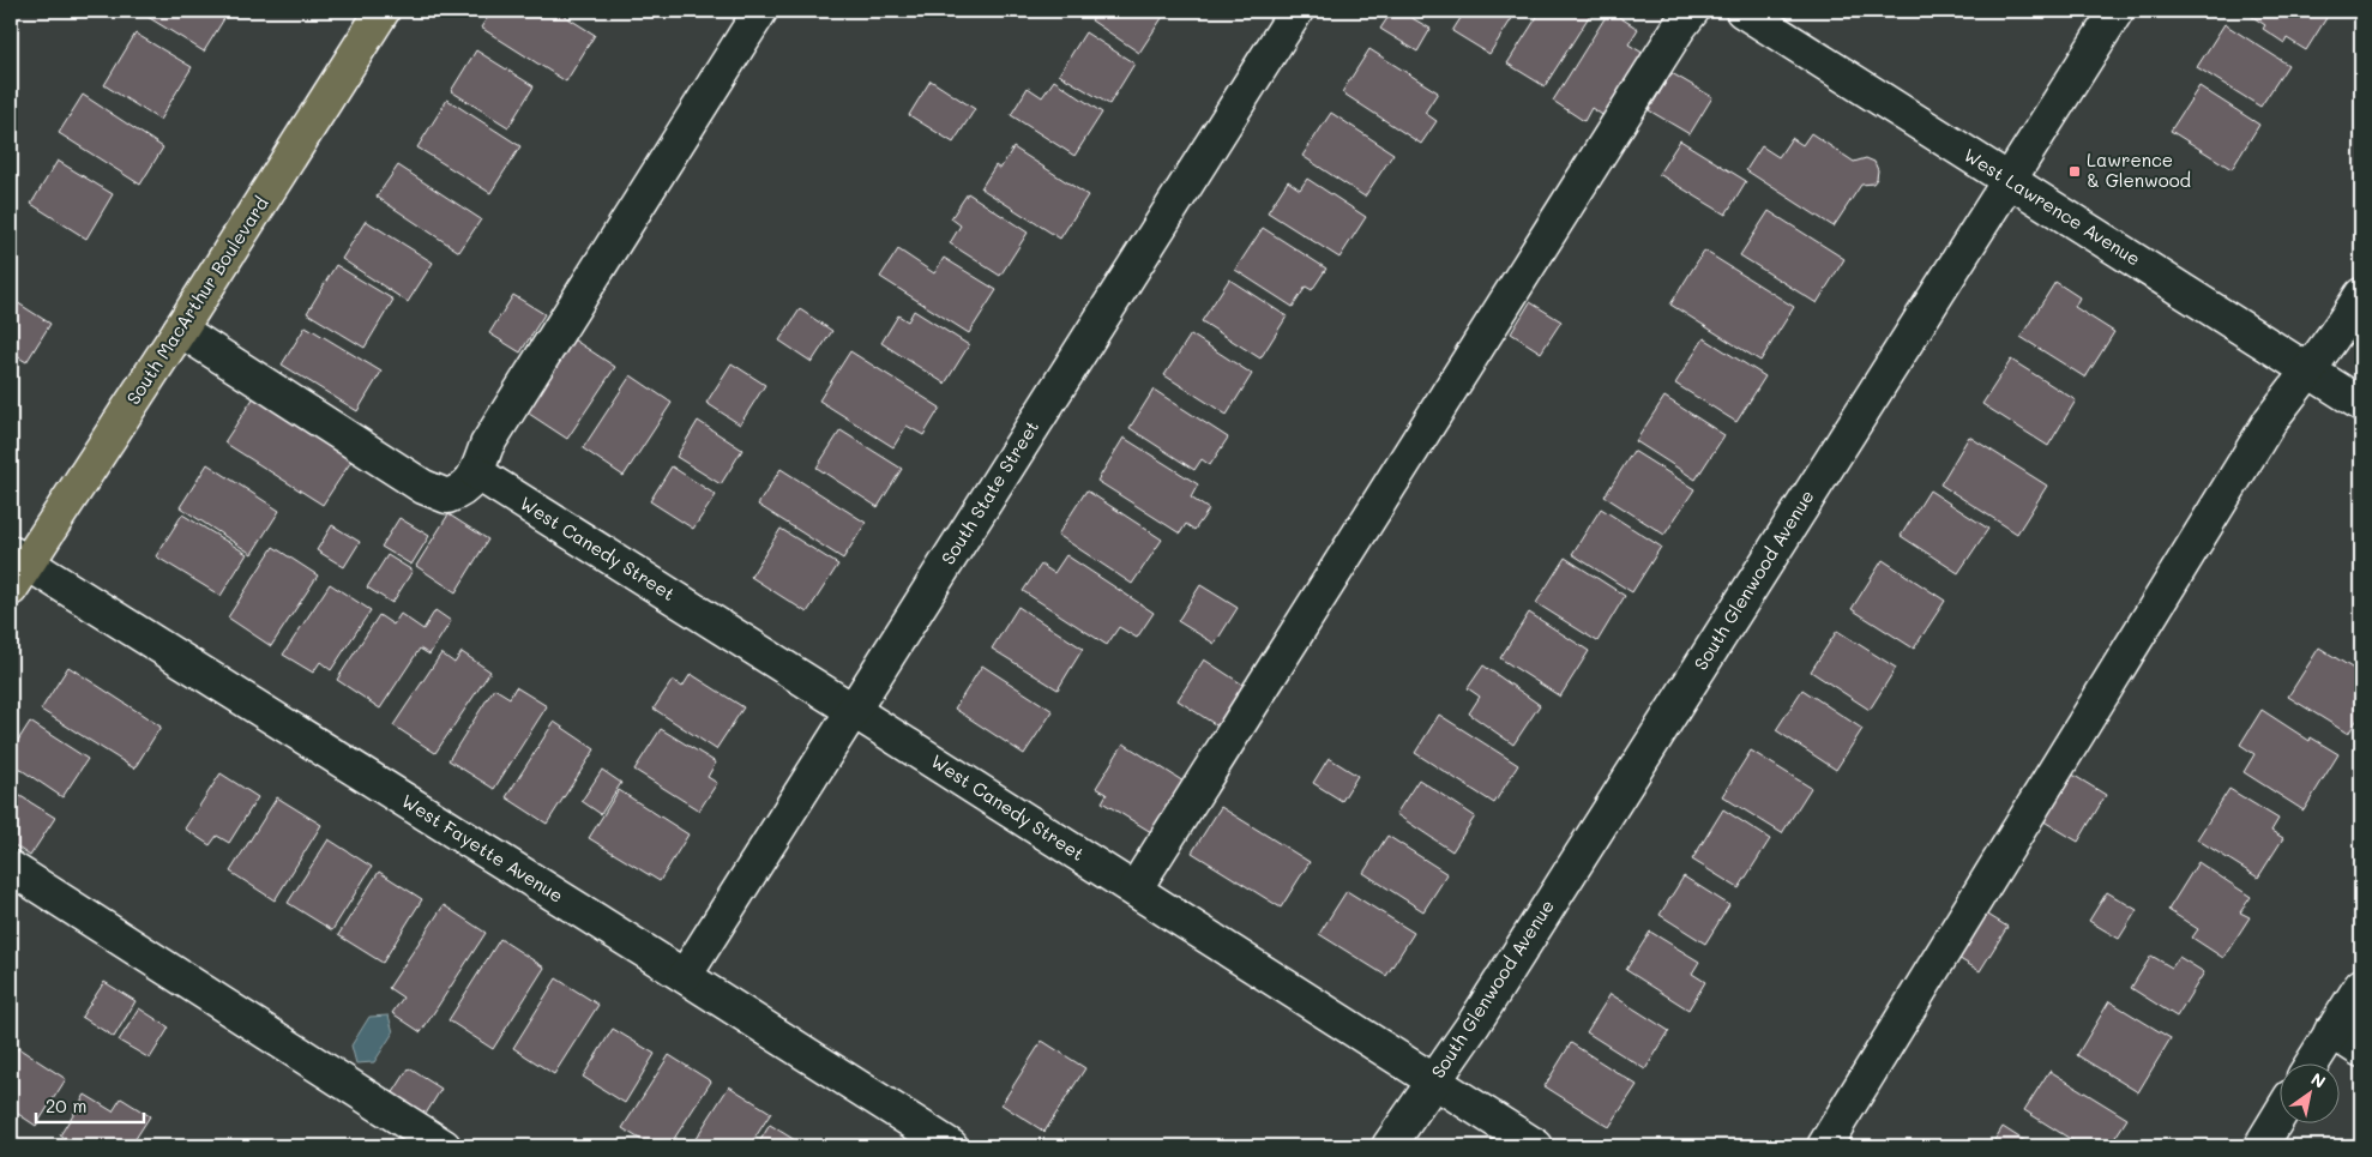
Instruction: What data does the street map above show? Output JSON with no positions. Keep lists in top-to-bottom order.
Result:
{
  "streets": {
    "main road": ["South MacArthur Boulevard"],
    "street": [
      "West Lawrence Avenue",
      "South State Street",
      "West Canedy Street",
      "South Glenwood Avenue",
      "West Fayette Avenue"
    ]
  },
  "crossings": [
    ["West Lawrence Avenue", "South Glenwood Avenue"],
    ["South MacArthur Boulevard", "West Fayette Avenue"],
    ["South State Street", "West Canedy Street"],
    ["South State Street", "West Fayette Avenue"],
    ["West Canedy Street", "South Glenwood Avenue"]
  ],
  "places": {
    "transit": ["Lawrence & Glenwood"]
  },
  "scale_bar": "20 m",
  "north": "top right"
}
